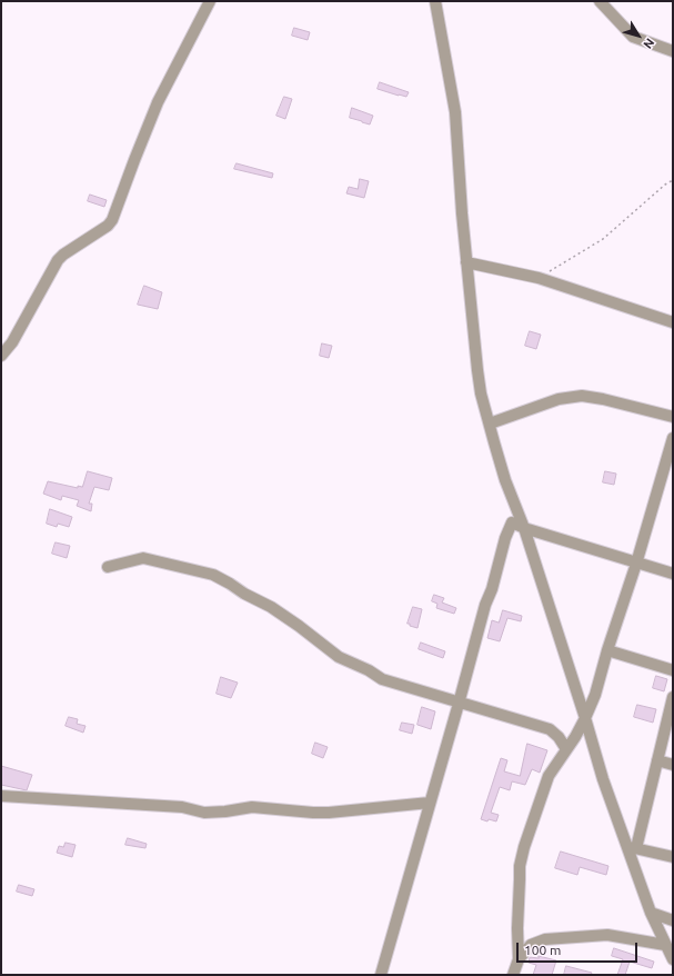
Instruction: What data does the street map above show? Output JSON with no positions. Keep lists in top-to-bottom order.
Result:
{
  "scale_bar": "100 m",
  "north": "bottom right"
}
